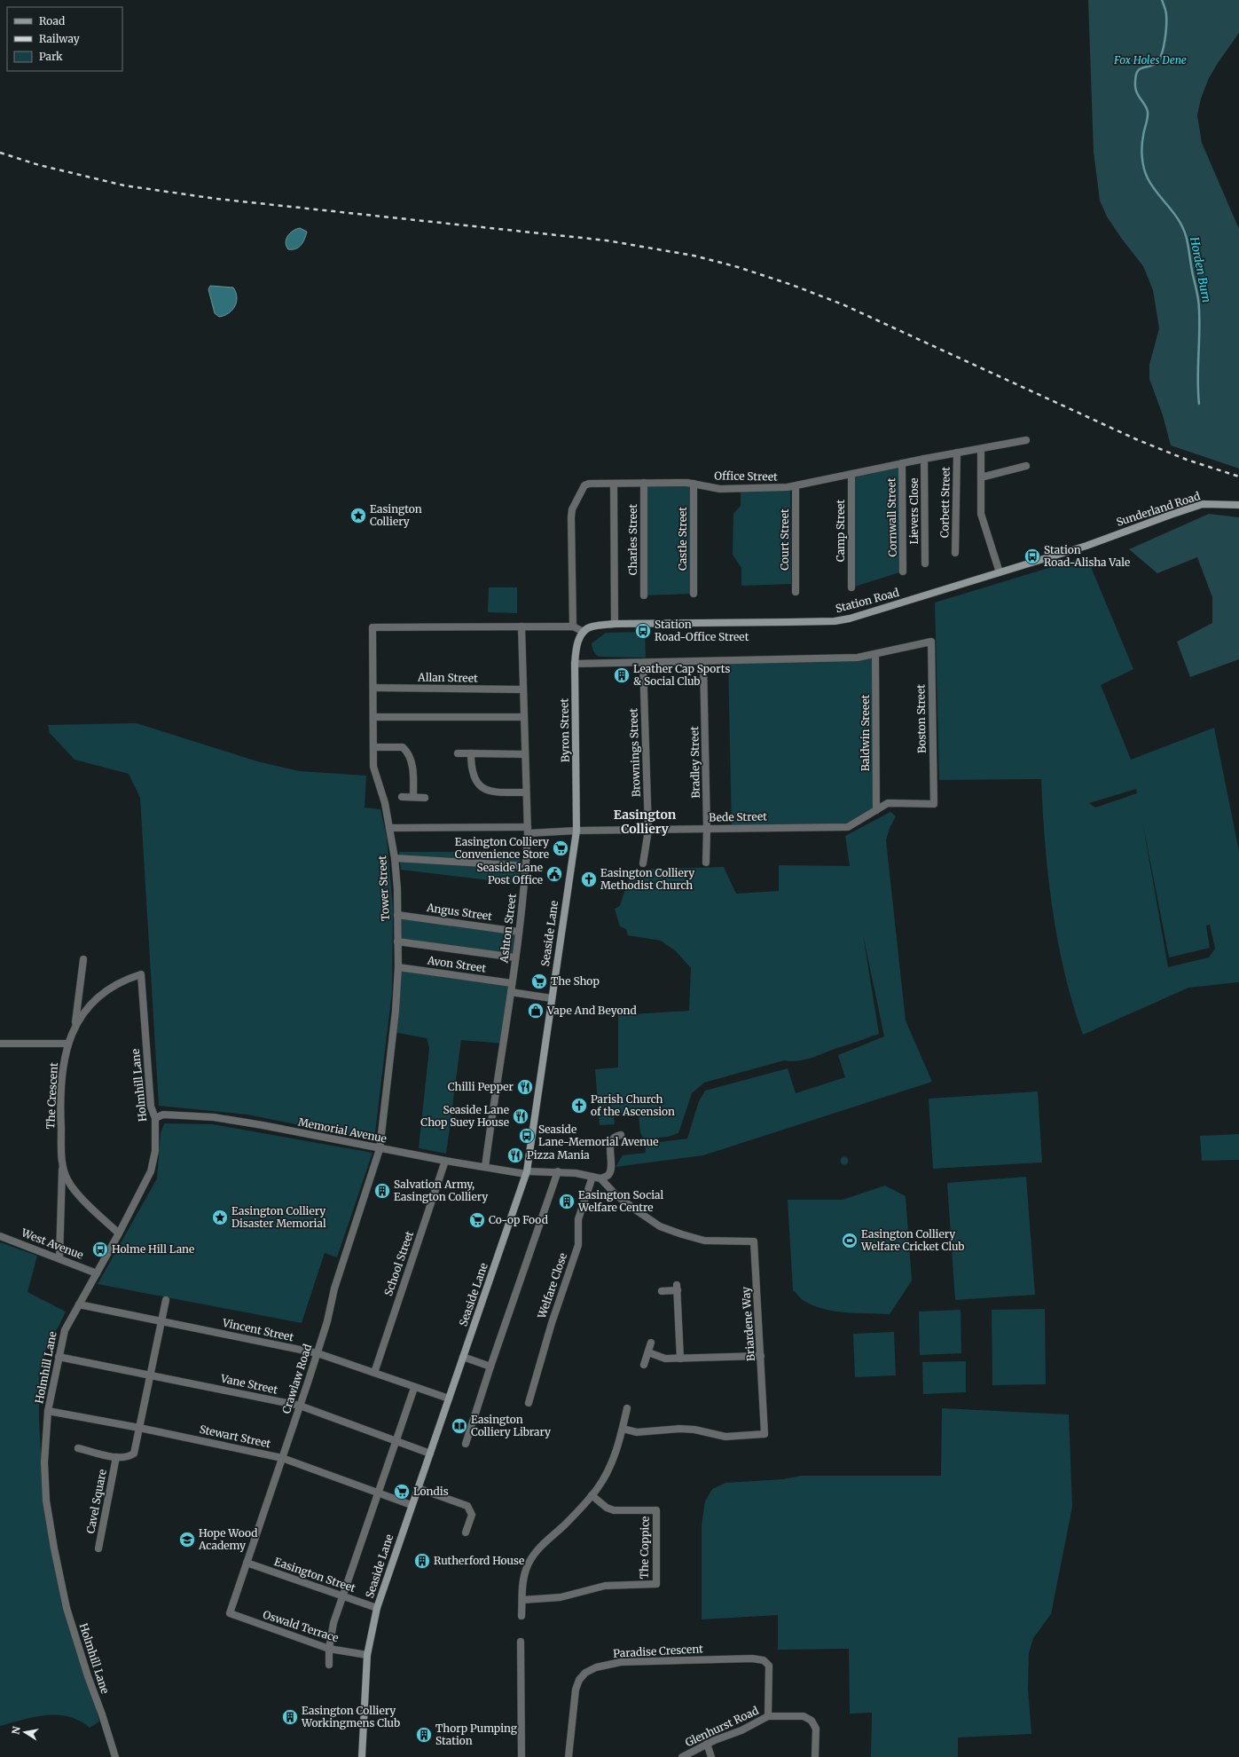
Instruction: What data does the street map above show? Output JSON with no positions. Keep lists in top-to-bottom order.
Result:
{
  "streets": {
    "main road": [
      "Sunderland Road",
      "Station Road",
      "Byron Street",
      "Seaside Lane"
    ],
    "street": [
      "Office Street",
      "Corbett Street",
      "Lievers Close",
      "Cornwall Street",
      "Camp Street",
      "Castle Street",
      "Charles Street",
      "Court Street",
      "Allan Street",
      "Boston Street",
      "Baldwin Sreeet",
      "Brownings Street",
      "Bradley Street",
      "Bede Street",
      "Tower Street",
      "Angus Street",
      "Ashton Street",
      "Avon Street",
      "Holmhill Lane",
      "The Crescent",
      "Memorial Avenue",
      "West Avenue",
      "School Street",
      "Welfare Close",
      "Briardene Way",
      "Vincent Street",
      "Crawlaw Road",
      "Vane Street",
      "Stewart Street",
      "Cavel Square",
      "The Coppice",
      "Easington Street",
      "Oswald Terrace",
      "Paradise Crescent",
      "Glenhurst Road"
    ]
  },
  "crossings": [
    ["Office Street", "Corbett Street"],
    ["Office Street", "Lievers Close"],
    ["Office Street", "Cornwall Street"],
    ["Office Street", "Camp Street"],
    ["Office Street", "Castle Street"],
    ["Office Street", "Charles Street"],
    ["Office Street", "Court Street"],
    ["Sunderland Road", "Station Road"],
    ["Station Road", "Byron Street"],
    ["Allan Street", "Tower Street"],
    ["Allan Street", "Ashton Street"],
    ["Boston Street", "Baldwin Sreeet"],
    ["Boston Street", "Bede Street"],
    ["Byron Street", "Bede Street"],
    ["Byron Street", "Seaside Lane"],
    ["Baldwin Sreeet", "Bede Street"],
    ["Brownings Street", "Bede Street"],
    ["Bradley Street", "Bede Street"],
    ["Bede Street", "Tower Street"],
    ["Bede Street", "Ashton Street"],
    ["Bede Street", "Seaside Lane"],
    ["Tower Street", "Angus Street"],
    ["Tower Street", "Ashton Street"],
    ["Tower Street", "Avon Street"],
    ["Tower Street", "Memorial Avenue"],
    ["Tower Street", "Crawlaw Road"],
    ["Angus Street", "Ashton Street"],
    ["Ashton Street", "Avon Street"],
    ["Ashton Street", "Memorial Avenue"],
    ["Seaside Lane", "Memorial Avenue"],
    ["Seaside Lane", "Vincent Street"],
    ["Seaside Lane", "Vane Street"],
    ["Seaside Lane", "Stewart Street"],
    ["Seaside Lane", "Easington Street"],
    ["Seaside Lane", "Oswald Terrace"],
    ["Holmhill Lane", "The Crescent"],
    ["Holmhill Lane", "Memorial Avenue"],
    ["Holmhill Lane", "West Avenue"],
    ["Holmhill Lane", "Vincent Street"],
    ["Holmhill Lane", "Vane Street"],
    ["Holmhill Lane", "Stewart Street"],
    ["Memorial Avenue", "School Street"],
    ["Memorial Avenue", "Welfare Close"],
    ["Memorial Avenue", "Briardene Way"],
    ["Memorial Avenue", "Crawlaw Road"],
    ["School Street", "Vincent Street"],
    ["Vincent Street", "Crawlaw Road"],
    ["Crawlaw Road", "Vane Street"],
    ["Crawlaw Road", "Stewart Street"],
    ["Crawlaw Road", "Easington Street"],
    ["Crawlaw Road", "Oswald Terrace"],
    ["Paradise Crescent", "Glenhurst Road"]
  ],
  "districts": ["Easington Colliery"],
  "water": ["Horden Burn"],
  "parks": ["Fox Holes Dene"],
  "places": {
    "place": ["Easington Colliery", "Easington Colliery Disaster Memorial"],
    "bus stop": [
      "Station Road-Alisha Vale",
      "Station Road-Office Street",
      "Seaside Lane-Memorial Avenue",
      "Holme Hill Lane"
    ],
    "building": [
      "Leather Cap Sports & Social Club",
      "Salvation Army, Easington Colliery",
      "Easington Social Welfare Centre",
      "Rutherford House",
      "Easington Colliery Workingmens Club",
      "Thorp Pumping Station"
    ],
    "supermarket": [
      "Easington Colliery Convenience Store",
      "The Shop",
      "Co-op Food",
      "Londis"
    ],
    "public building": ["Seaside Lane Post Office"],
    "church": ["Easington Colliery Methodist Church", "Parish Church of the Ascension"],
    "shop": ["Vape And Beyond"],
    "restaurant": ["Chilli Pepper", "Seaside Lane Chop Suey House", "Pizza Mania"],
    "sports": ["Easington Colliery Welfare Cricket Club"],
    "library": ["Easington Colliery Library"],
    "school or university": ["Hope Wood Academy"]
  },
  "legend": ["Road", "Railway", "Park"],
  "north": "left"
}
